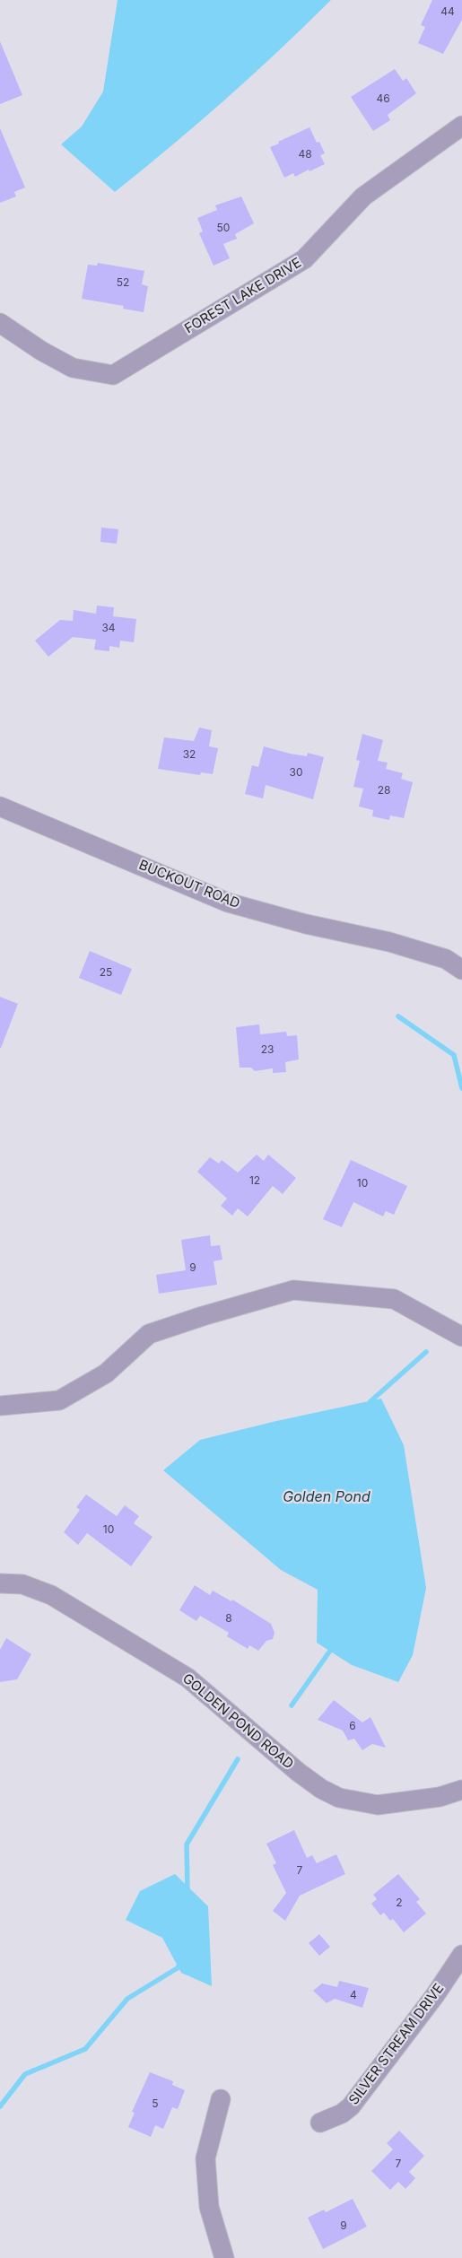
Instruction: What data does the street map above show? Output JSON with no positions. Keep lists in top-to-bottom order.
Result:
{
  "streets": {
    "street": [
      "FOREST LAKE DRIVE",
      "BUCKOUT ROAD",
      "GOLDEN POND ROAD",
      "SILVER STREAM DRIVE"
    ]
  },
  "water": ["Golden Pond"],
  "house_numbers": [
    "44",
    "46",
    "48",
    "50",
    "52",
    "34",
    "32",
    "30",
    "28",
    "25",
    "23",
    "12",
    "10",
    "9",
    "10",
    "8",
    "6",
    "7",
    "2",
    "4",
    "5",
    "7",
    "9"
  ]
}
